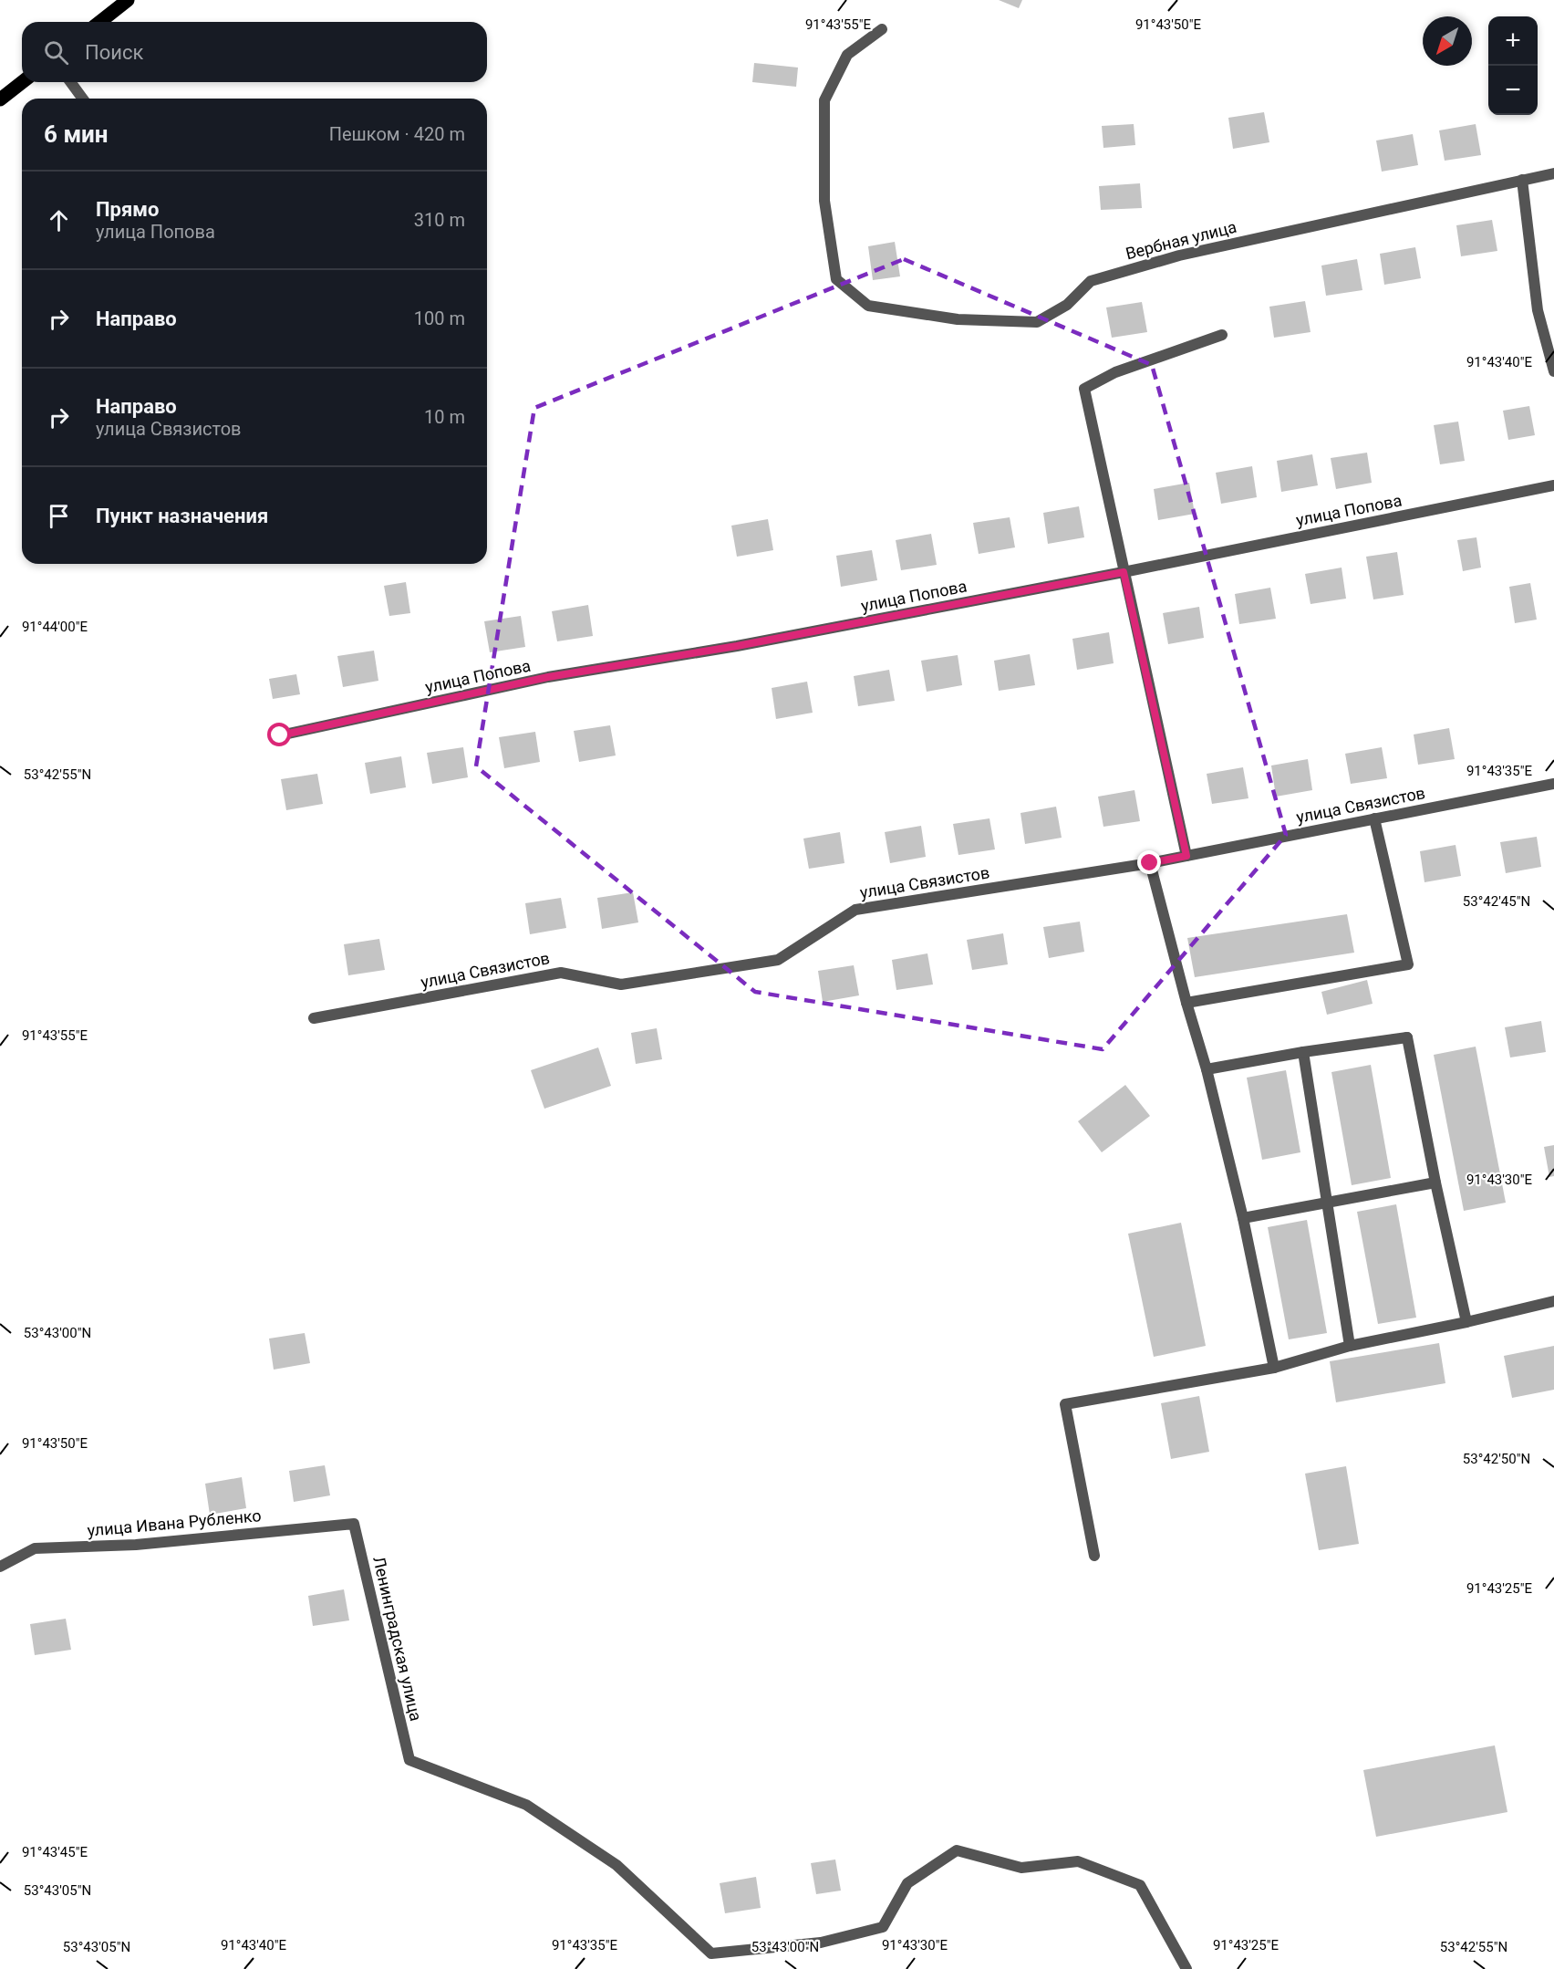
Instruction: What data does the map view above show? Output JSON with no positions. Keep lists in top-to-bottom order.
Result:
{
  "streets": {
    "street": [
      "Вербная улица",
      "улица Попова",
      "улица Связистов",
      "улица Ивана Рубленко",
      "Ленинградская улица"
    ]
  },
  "crossings": [
    ["улица Ивана Рубленко", "Ленинградская улица"]
  ],
  "north": "bottom left",
  "page": {
    "map_buttons": ["+", "−"],
    "search": "Поиск",
    "heading": ["6 мин", "Пешком · 420 m"],
    "list": [
      ["Прямо", "улица Попова", "310 m"],
      ["Направо", "100 m"],
      ["Направо", "улица Связистов", "10 m"],
      "Пункт назначения"
    ]
  },
  "coordinates": [
    "91°43'55\"E",
    "91°43'50\"E",
    "91°43'40\"E",
    "91°44'00\"E",
    "91°43'35\"E",
    "53°42'55\"N",
    "53°42'45\"N",
    "91°43'30\"E",
    "53°43'00\"N",
    "53°42'50\"N",
    "91°43'25\"E",
    "91°43'45\"E",
    "53°43'05\"N"
  ]
}
